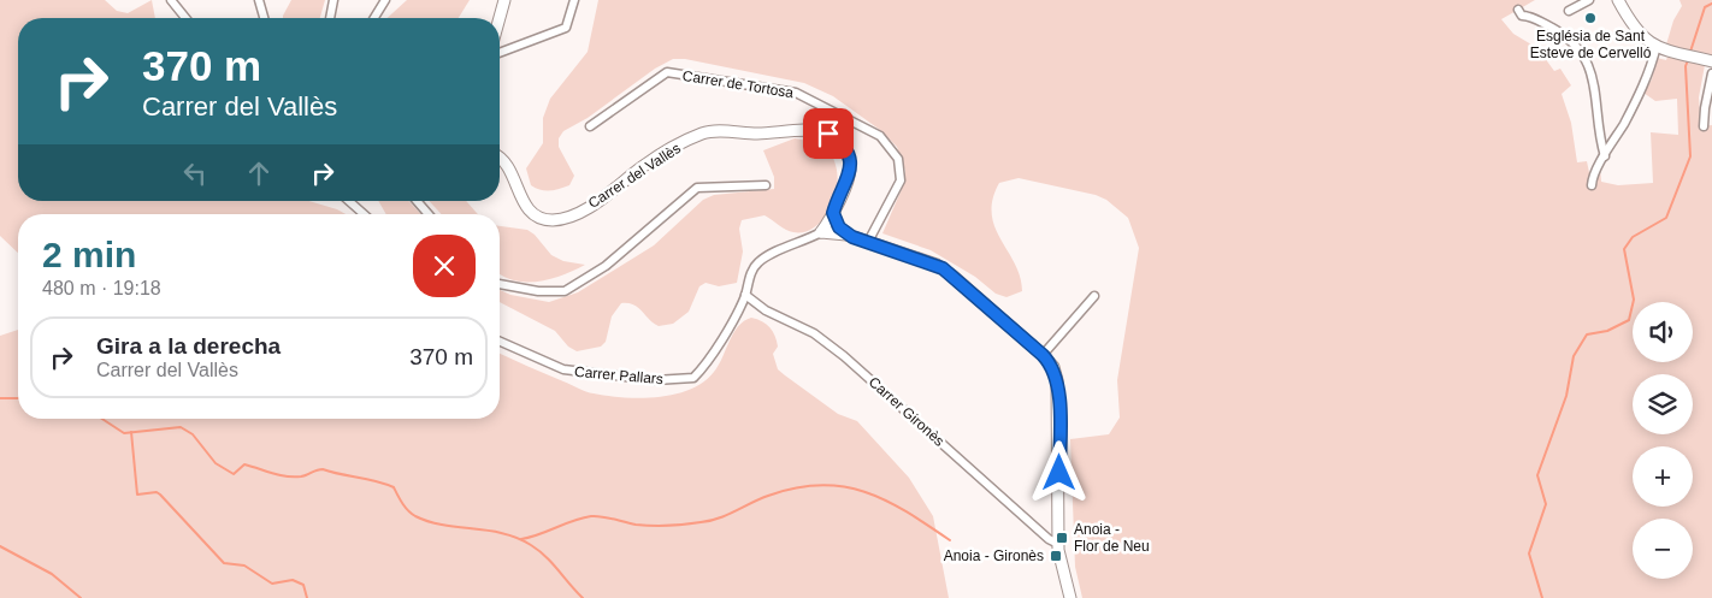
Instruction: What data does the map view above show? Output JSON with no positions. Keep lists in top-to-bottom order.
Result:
{
  "streets": {
    "street": [
      "Carrer de Tortosa",
      "Carrer del Vallès",
      "Carrer Pallars",
      "Carrer Gironès"
    ]
  },
  "crossings": [
    ["Carrer del Vallès", "Carrer Pallars"],
    ["Carrer Pallars", "Carrer Gironès"]
  ],
  "places": {
    "other": ["Església de Sant Esteve de Cervelló"],
    "transit": ["Anoia - Flor de Neu", "Anoia - Gironès"]
  },
  "page": {
    "turn": ["370 m", "Carrer del Vallès"],
    "heading": ["2 min", "480 m · 19:18"],
    "map_buttons": ["+", "−"],
    "list": [
      {
        "name": "Gira a la derecha",
        "note": "Carrer del Vallès",
        "value": "370 m"
      }
    ]
  }
}
